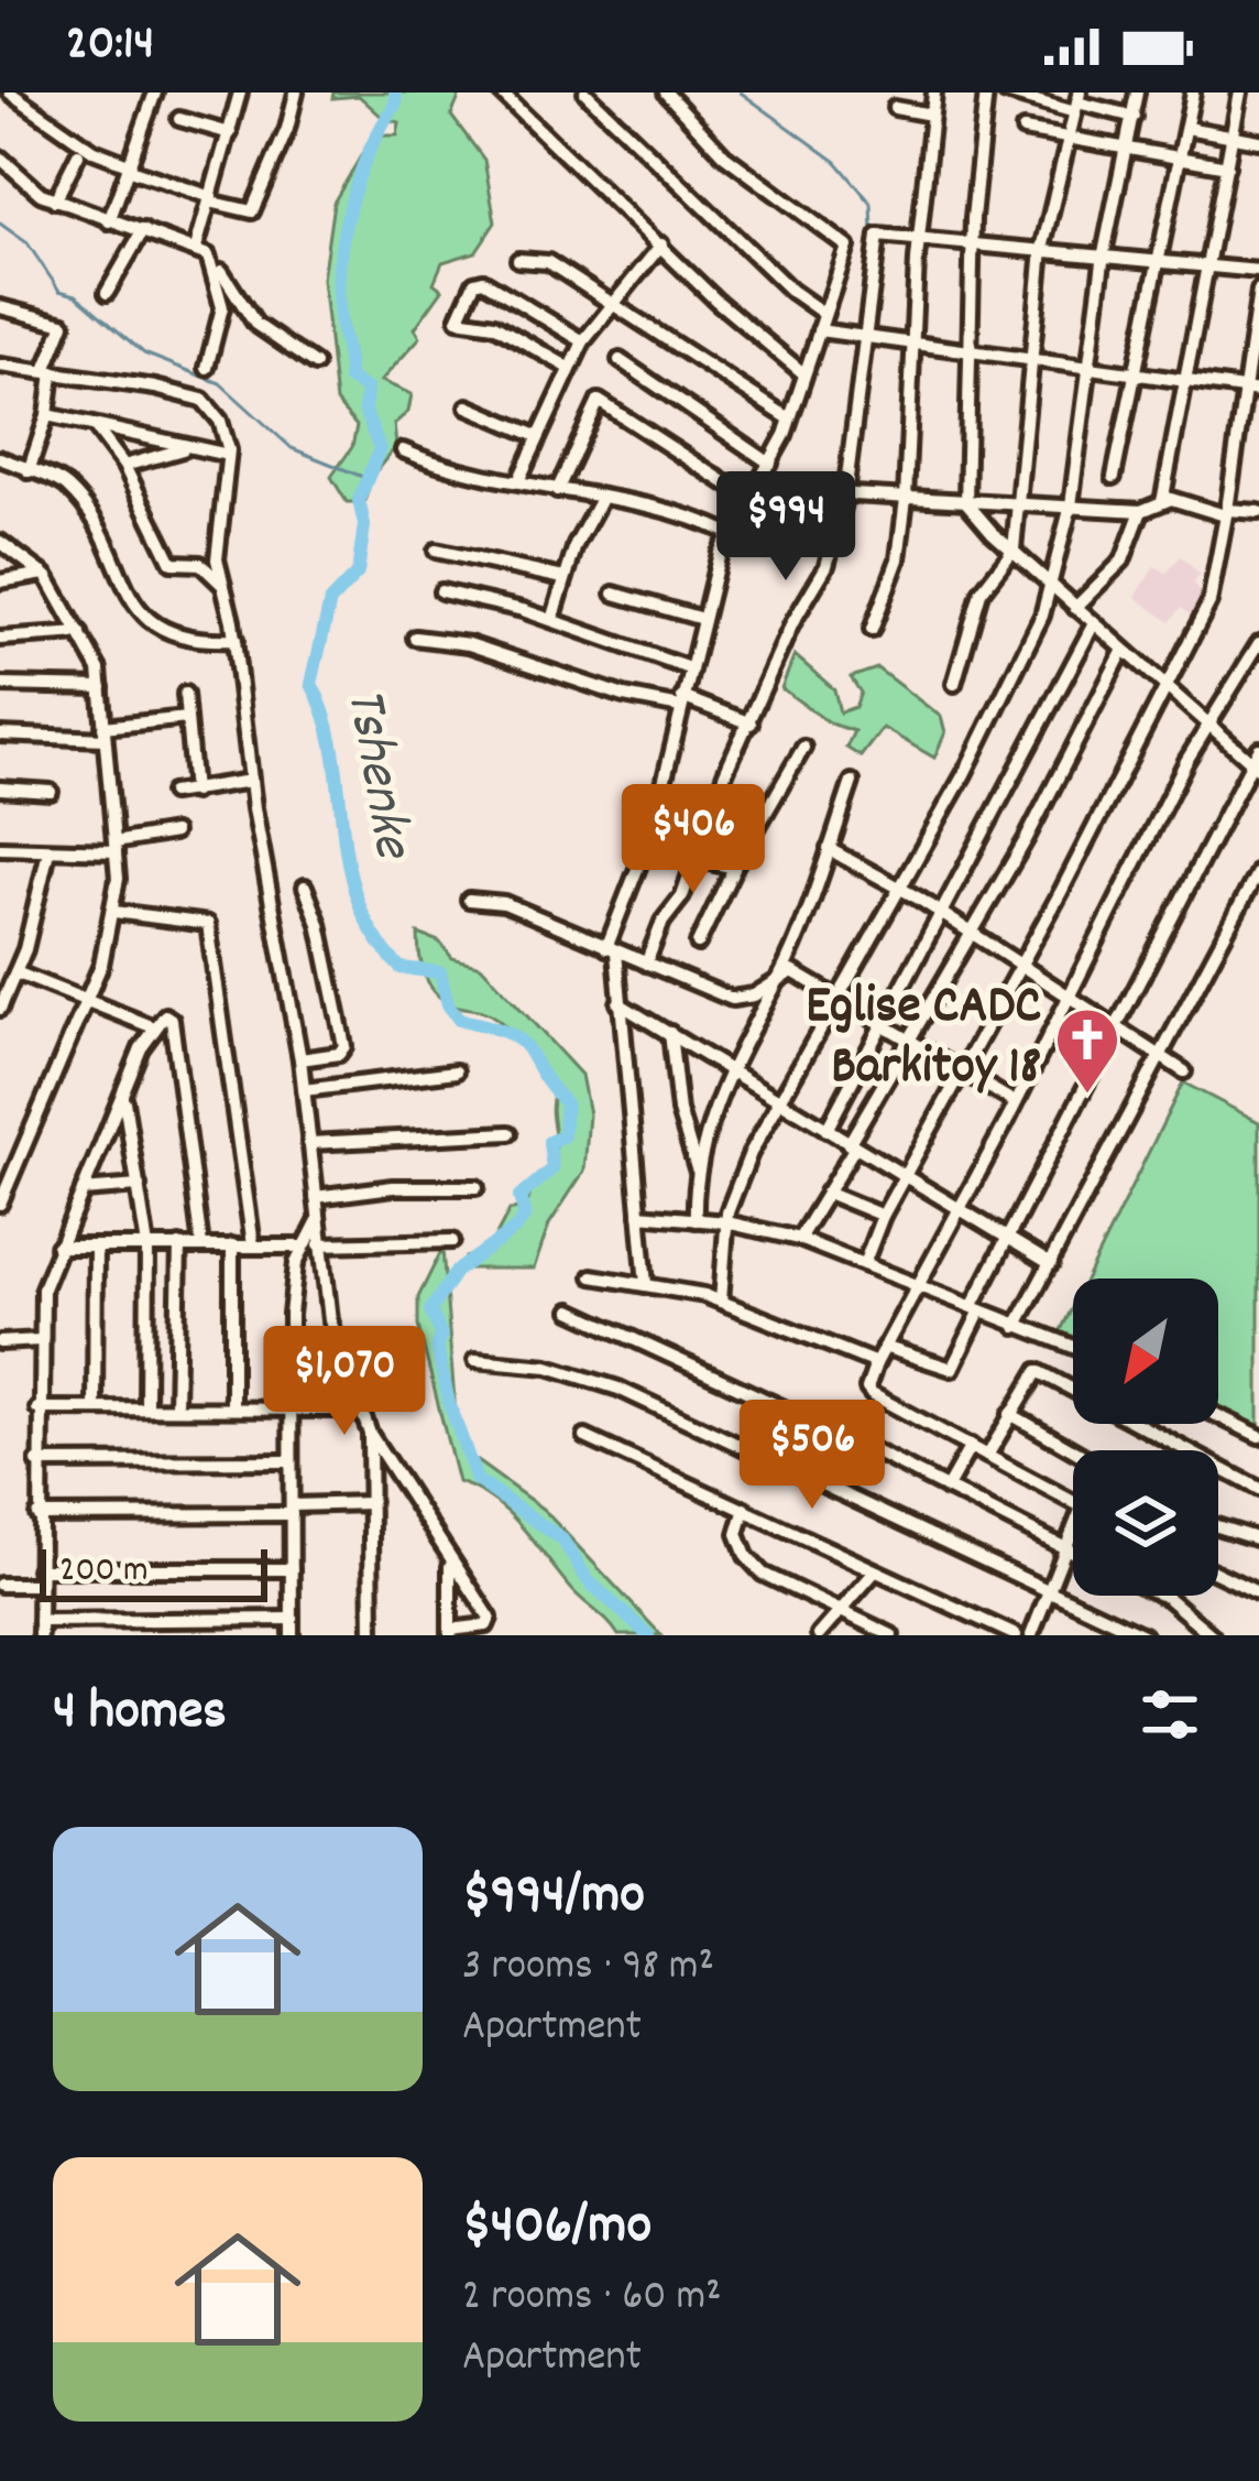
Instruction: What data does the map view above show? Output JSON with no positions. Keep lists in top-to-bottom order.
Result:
{
  "water": ["Tshenke"],
  "places": {
    "church": ["Eglise CADC Barkitoy 18"]
  },
  "scale_bar": "200 m",
  "north": "bottom left",
  "page": {
    "status": "20:14",
    "price": [
      "$994",
      "$406",
      "$1,070",
      "$506"
    ],
    "scale": "200 m",
    "heading": "4 homes",
    "list": [
      {
        "name": "$994/mo",
        "note": "3 rooms · 98 m² · Apartment"
      },
      {
        "name": "$406/mo",
        "note": "2 rooms · 60 m² · Apartment"
      }
    ]
  }
}
